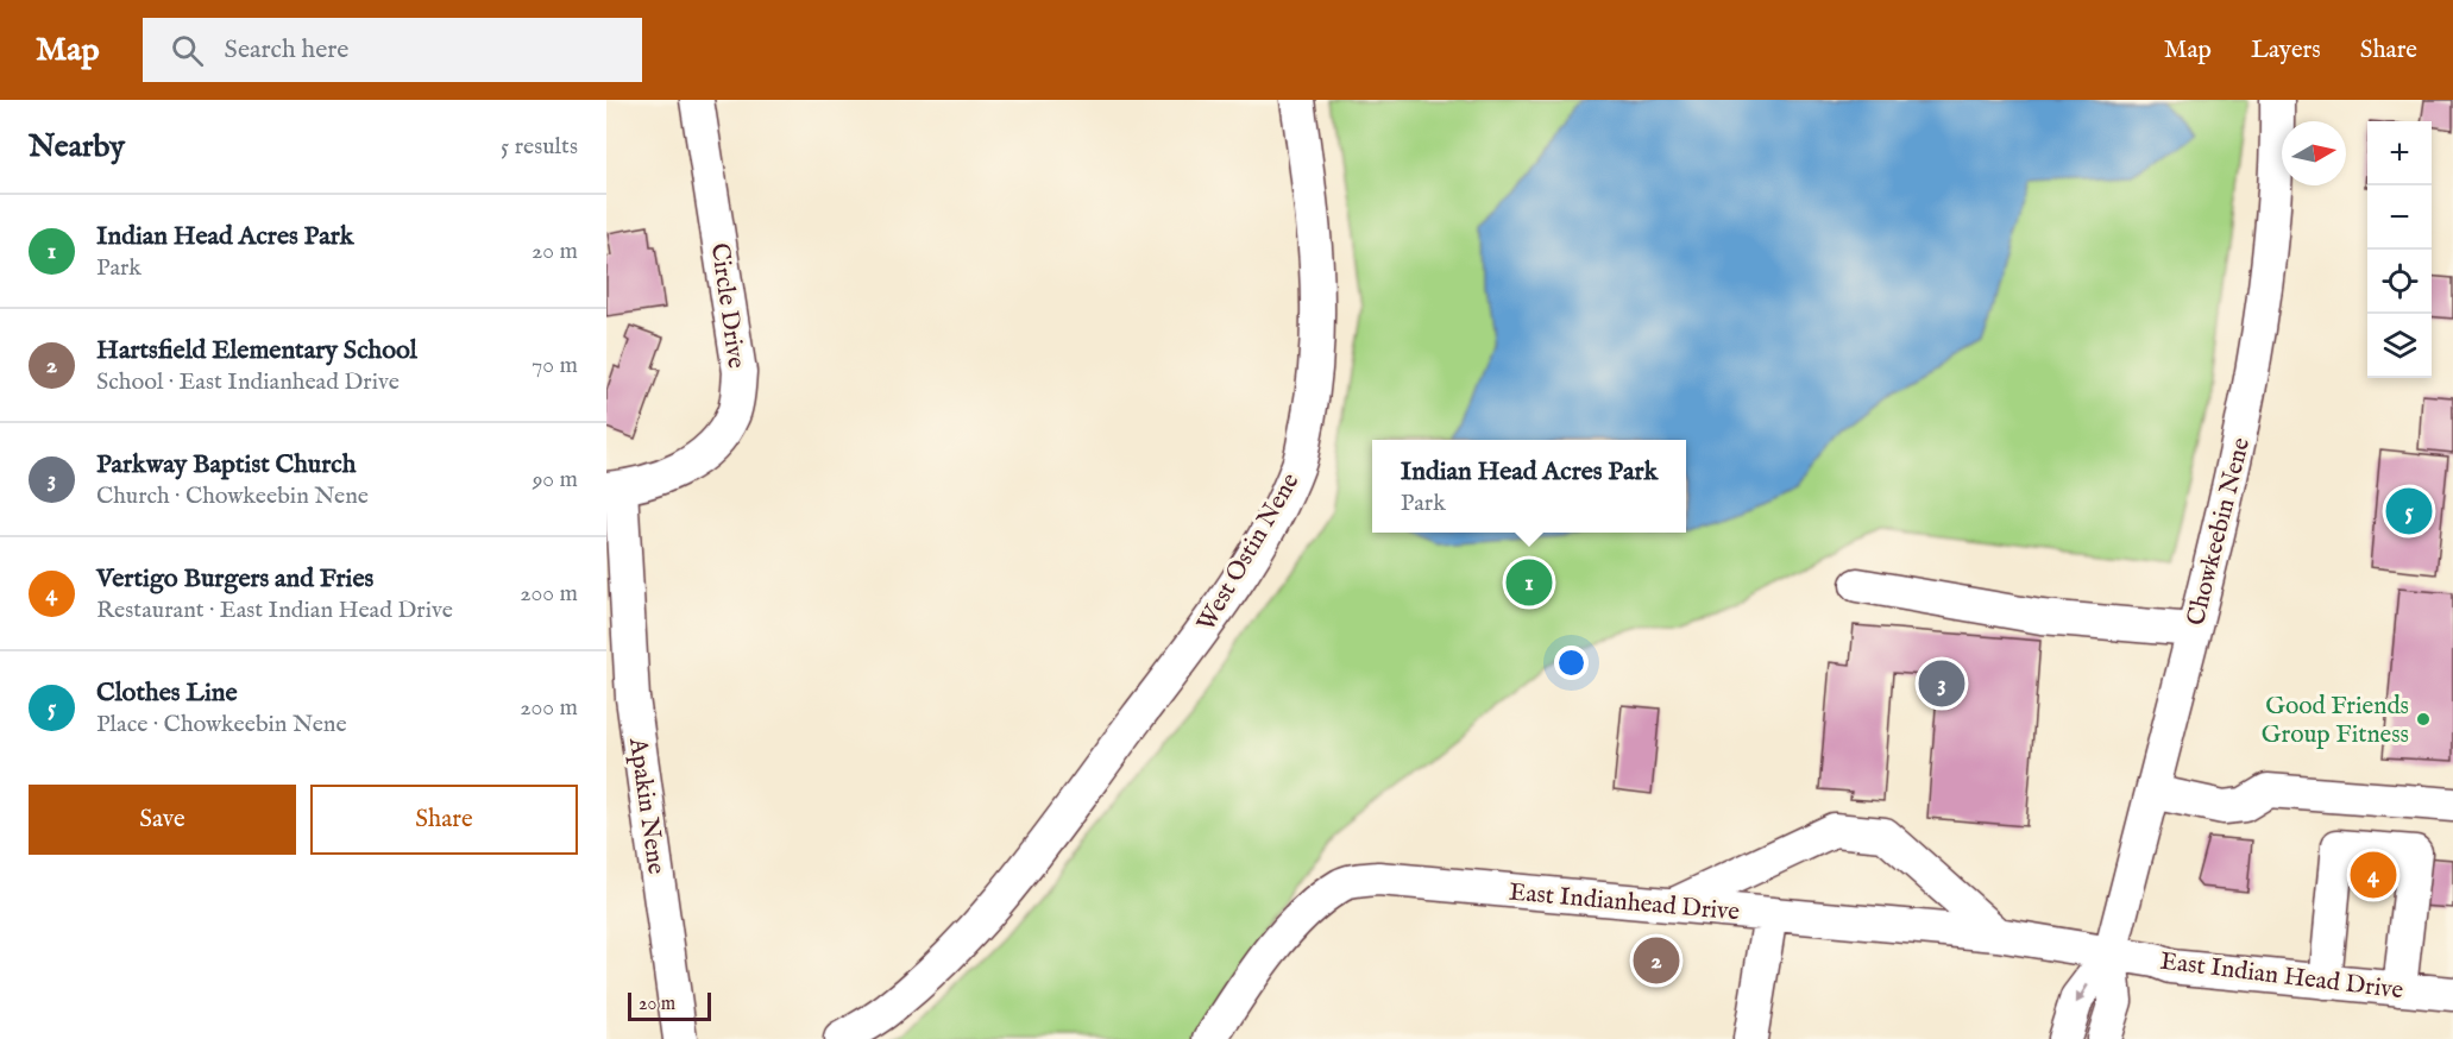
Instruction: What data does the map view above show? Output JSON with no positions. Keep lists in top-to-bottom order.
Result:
{
  "streets": {
    "street": [
      "Circle Drive",
      "Chowkeebin Nene",
      "West Ostin Nene",
      "Apakin Nene",
      "East Indianhead Drive",
      "East Indian Head Drive"
    ]
  },
  "crossings": [
    ["Circle Drive", "Apakin Nene"],
    ["Chowkeebin Nene", "East Indianhead Drive"],
    ["Chowkeebin Nene", "East Indian Head Drive"],
    ["East Indianhead Drive", "East Indian Head Drive"]
  ],
  "places": ["Good Friends Group Fitness"],
  "scale_bar": "20 m",
  "north": "right",
  "page": {
    "header": "Map",
    "search": "Search here",
    "nav": ["Map", "Layers", "Share"],
    "heading": ["Nearby", "5 results"],
    "map_buttons": ["+", "−"],
    "list": [
      {
        "mark": "1",
        "name": "Indian Head Acres Park",
        "note": "Park",
        "value": "20 m"
      },
      {
        "mark": "2",
        "name": "Hartsfield Elementary School",
        "note": "School · East Indianhead Drive",
        "value": "70 m"
      },
      {
        "mark": "3",
        "name": "Parkway Baptist Church",
        "note": "Church · Chowkeebin Nene",
        "value": "90 m"
      },
      {
        "mark": "4",
        "name": "Vertigo Burgers and Fries",
        "note": "Restaurant · East Indian Head Drive",
        "value": "200 m"
      },
      {
        "mark": "5",
        "name": "Clothes Line",
        "note": "Place · Chowkeebin Nene",
        "value": "200 m"
      }
    ],
    "popup": ["Indian Head Acres Park", "Park"],
    "pins": [
      "5",
      "1",
      "3",
      "4",
      "2"
    ],
    "buttons": ["Save", "Share"],
    "scale": "20 m"
  }
}
